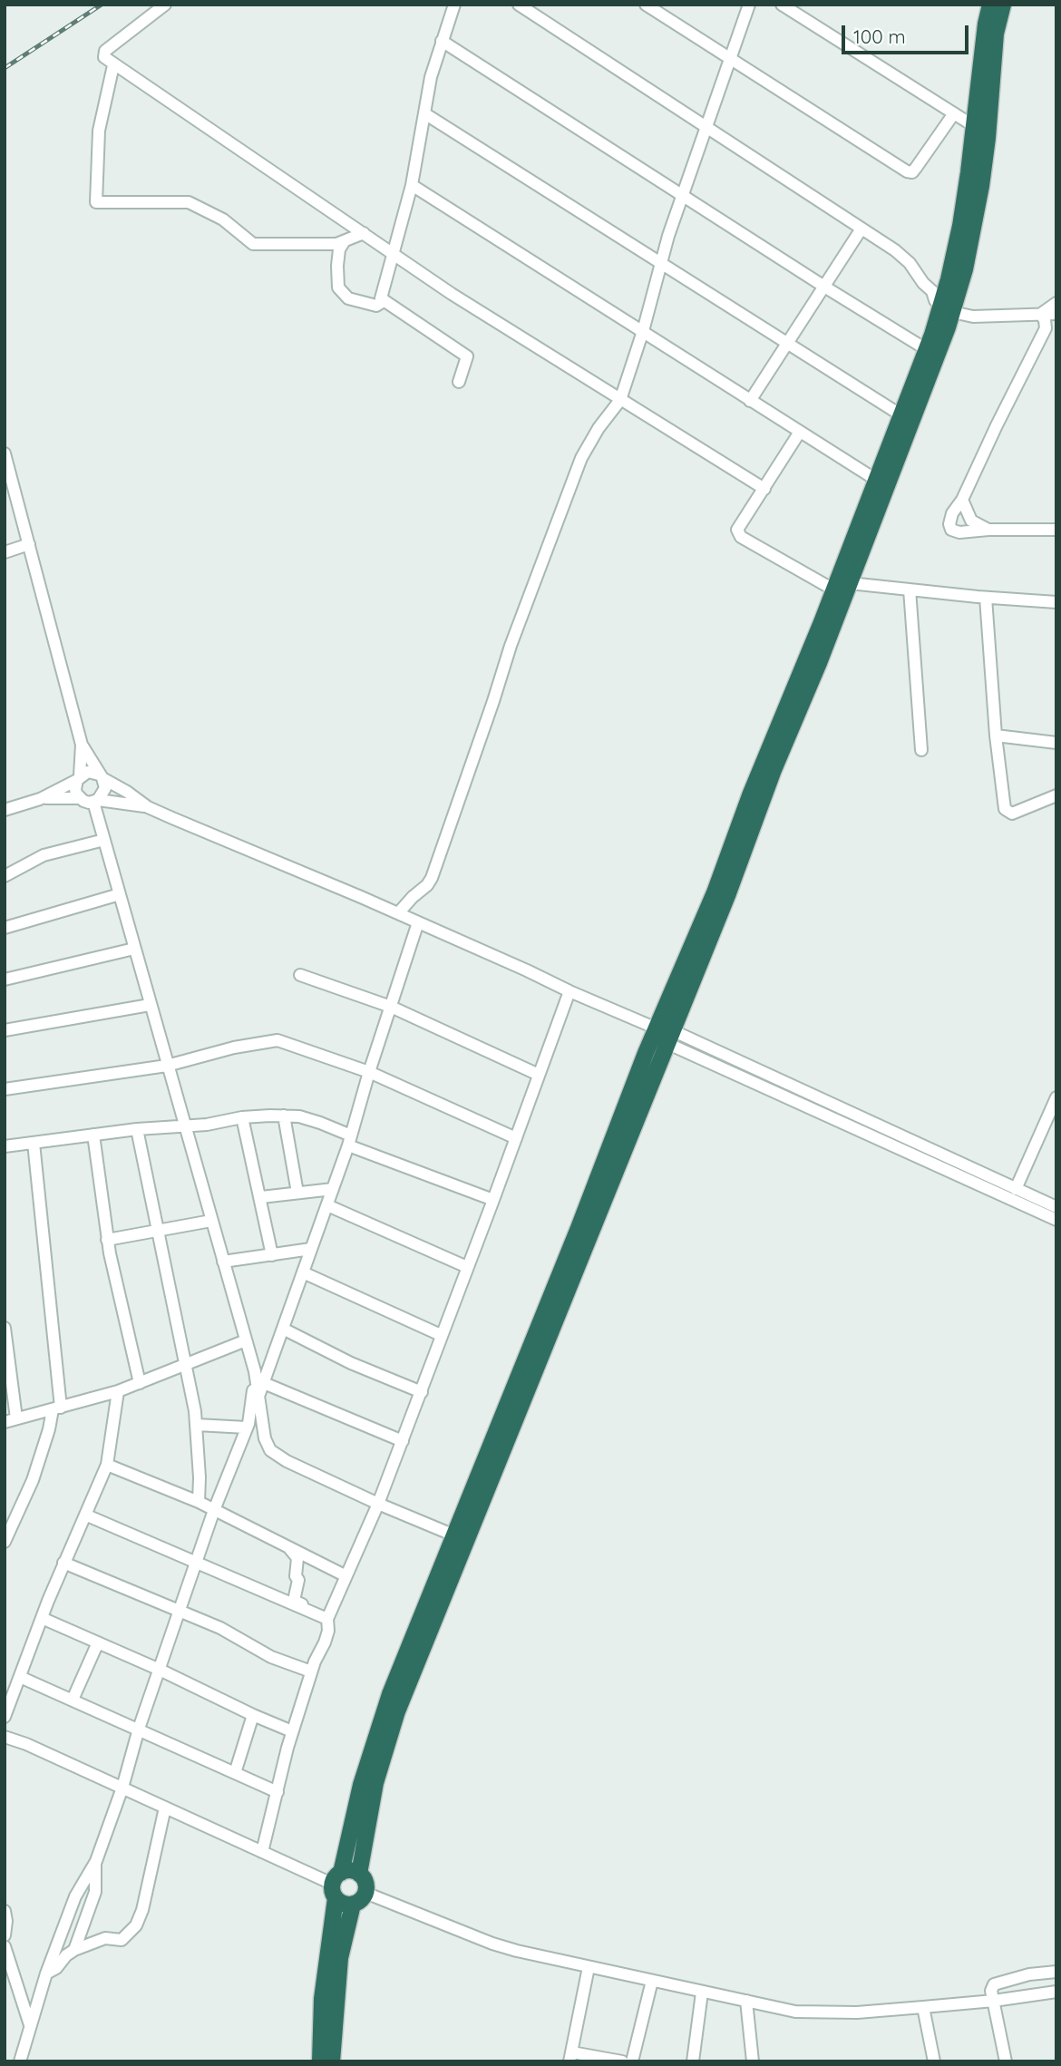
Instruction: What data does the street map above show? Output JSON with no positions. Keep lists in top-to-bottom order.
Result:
{
  "scale_bar": "100 m"
}
